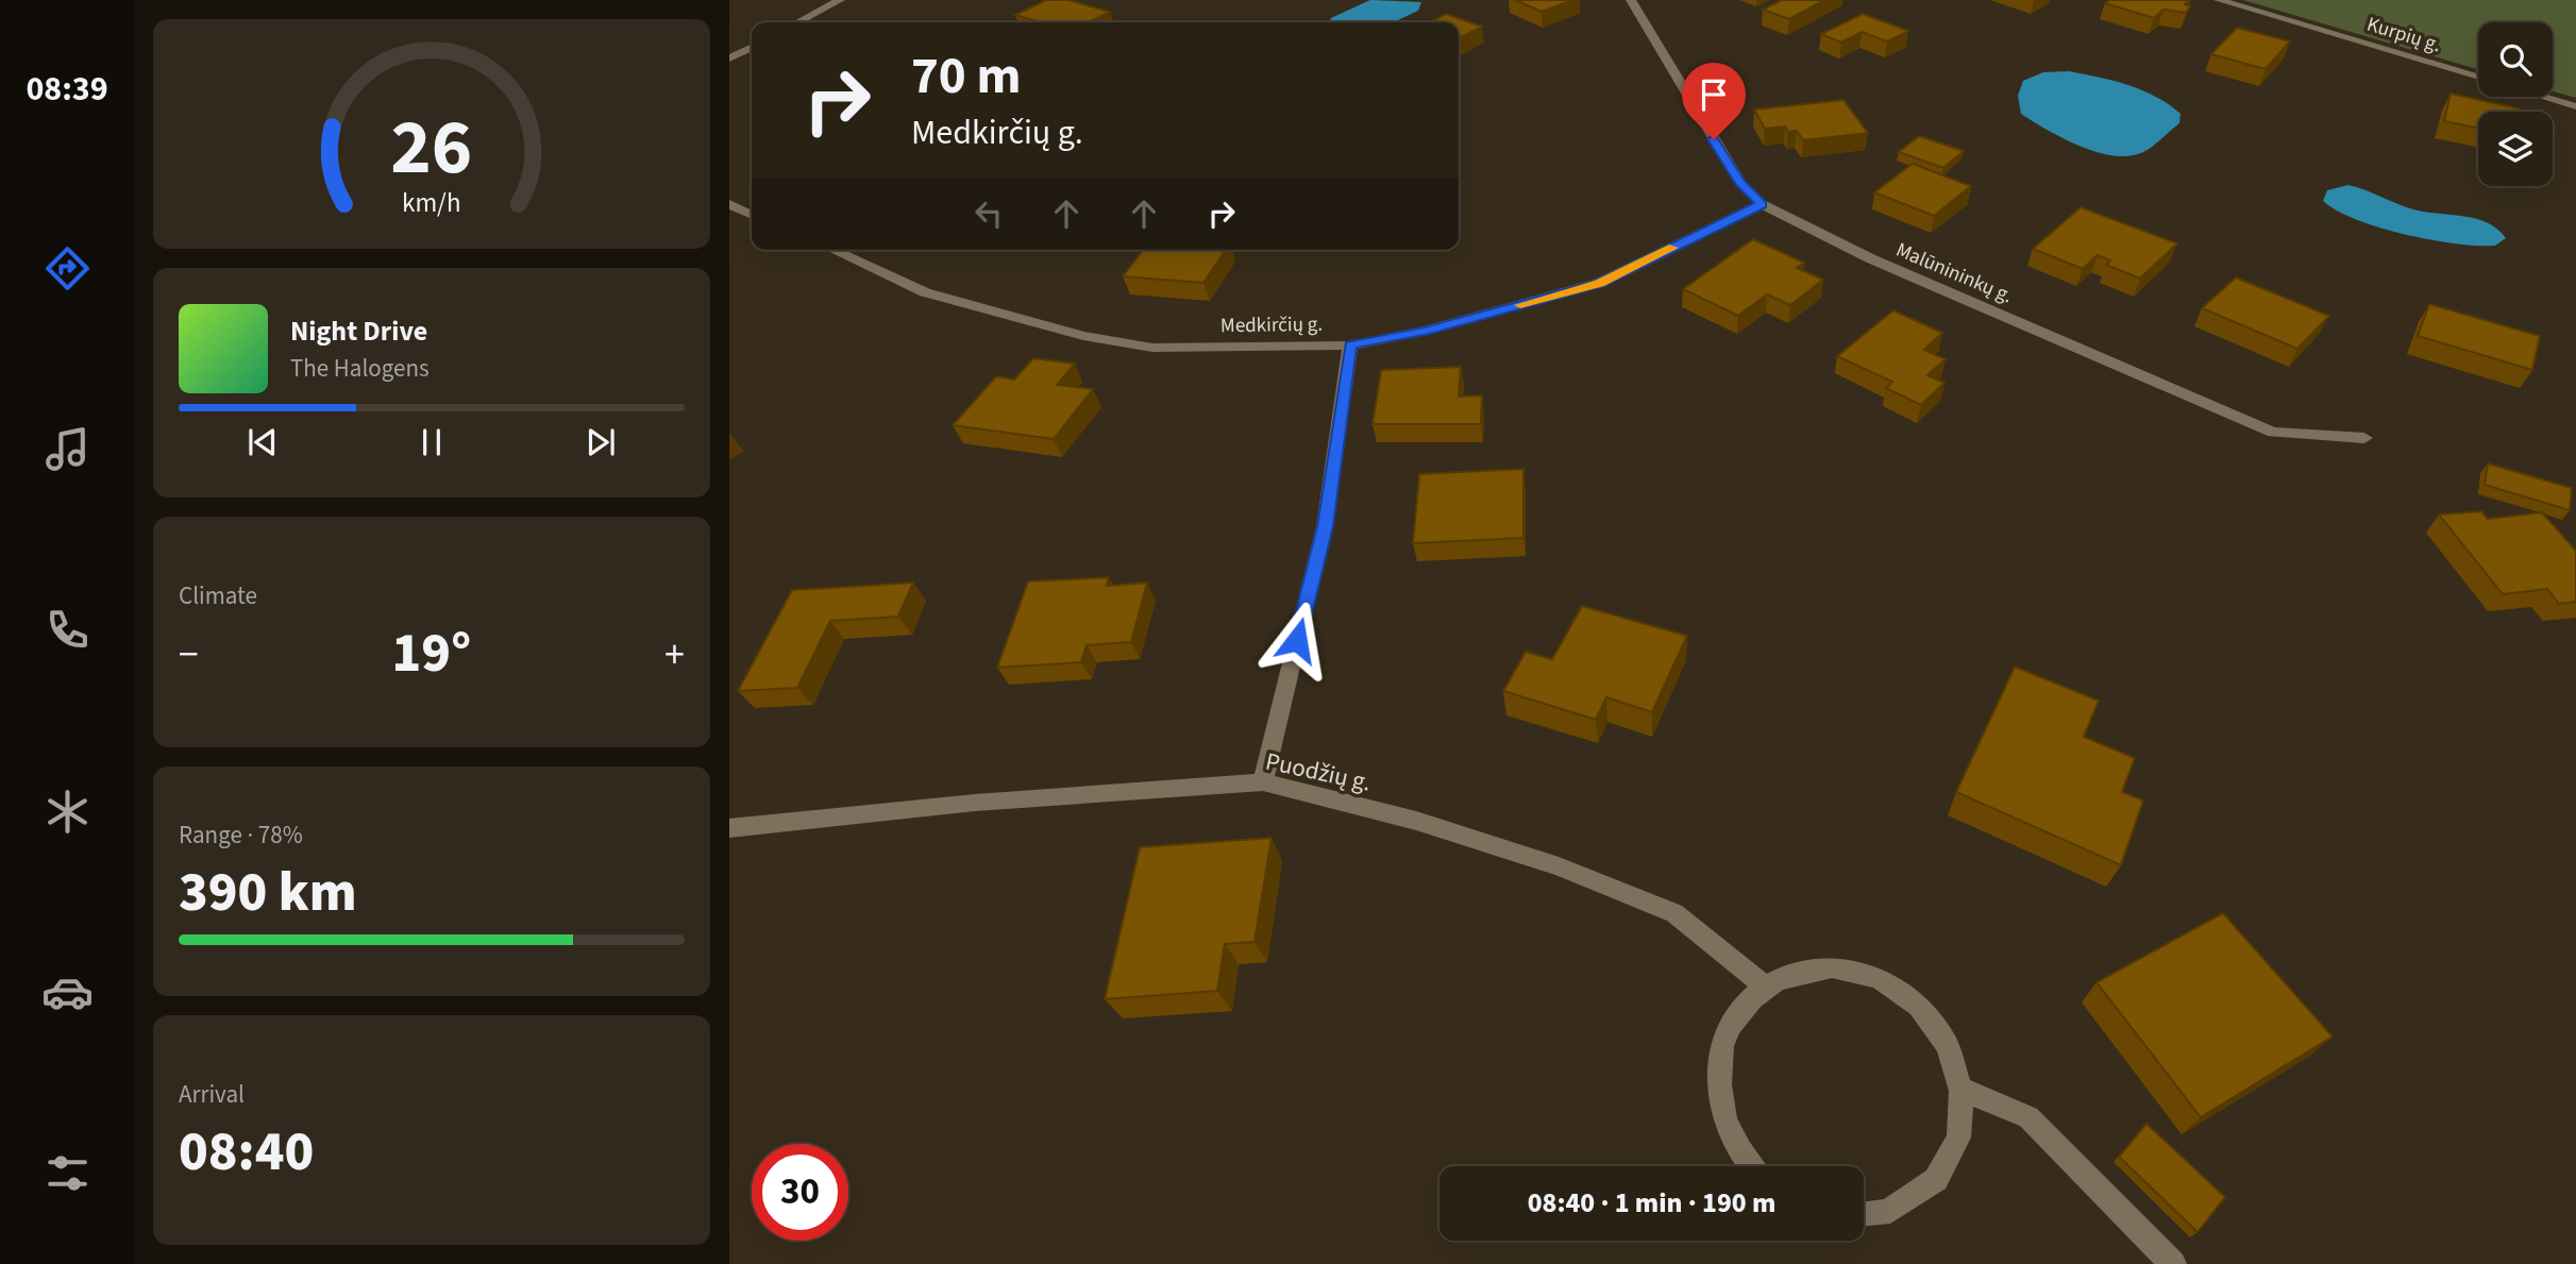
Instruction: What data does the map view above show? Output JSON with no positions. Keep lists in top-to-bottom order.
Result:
{
  "streets": {
    "street": [
      "Kurpių g.",
      "Malūnininkų g.",
      "Medkirčių g.",
      "Puodžių g."
    ]
  },
  "crossings": [
    ["Malūnininkų g.", "Medkirčių g."]
  ],
  "page": {
    "tabs": "08:39",
    "turn": ["70 m", "Medkirčių g."],
    "song": ["Night Drive", "The Halogens"],
    "tile": [
      "Climate",
      ["Range · 78%", "390 km"],
      ["Arrival", "08:40"]
    ],
    "heat": ["−", "19°", "+"],
    "limit": "30",
    "trip": "08:40 · 1 min · 190 m",
    "gauge": ["26", "km/h"]
  }
}
